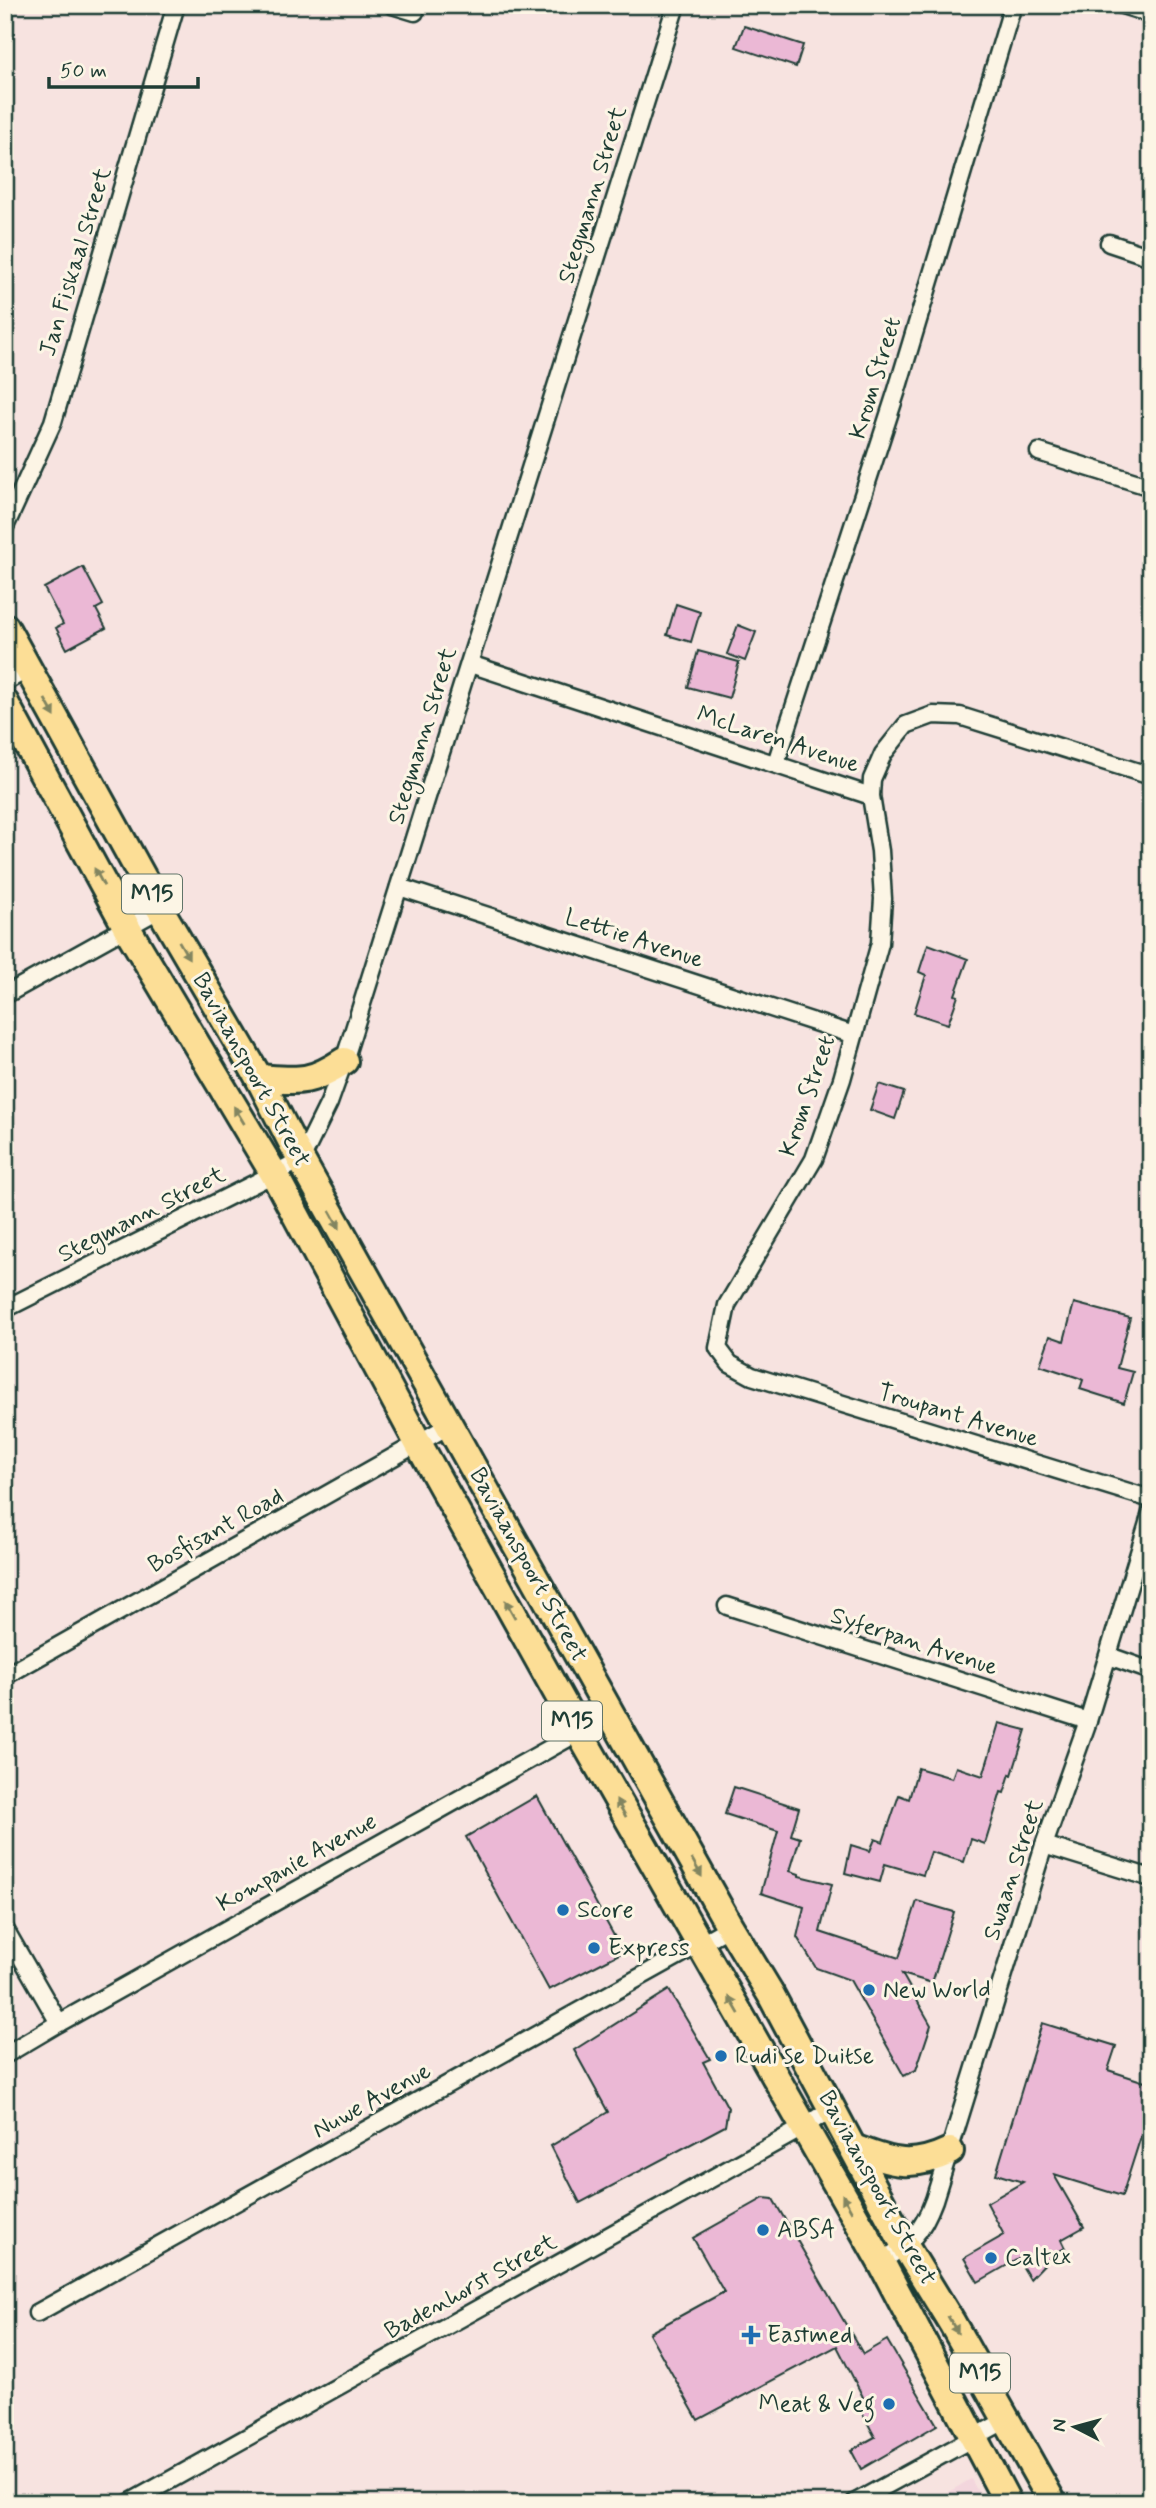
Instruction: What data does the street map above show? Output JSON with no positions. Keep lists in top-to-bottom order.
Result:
{
  "streets": {
    "main road": ["M15", "Baviaanspoort Street"],
    "street": [
      "Stegmann Street",
      "Jan Fiskaal Street",
      "Krom Street",
      "McLaren Avenue",
      "Lettie Avenue",
      "Troupant Avenue",
      "Bosfisant Road",
      "Syferpan Avenue",
      "Kompanie Avenue",
      "Swaan Street",
      "Nuwe Avenue",
      "Badenhorst Street"
    ]
  },
  "crossings": [
    ["Stegmann Street", "McLaren Avenue"],
    ["Stegmann Street", "Lettie Avenue"],
    ["Stegmann Street", "Baviaanspoort Street"],
    ["Krom Street", "McLaren Avenue"],
    ["Krom Street", "Lettie Avenue"],
    ["Krom Street", "Troupant Avenue"],
    ["Baviaanspoort Street", "Bosfisant Road"],
    ["Baviaanspoort Street", "Kompanie Avenue"],
    ["Baviaanspoort Street", "Swaan Street"],
    ["Baviaanspoort Street", "Nuwe Avenue"],
    ["Baviaanspoort Street", "Badenhorst Street"],
    ["Syferpan Avenue", "Swaan Street"]
  ],
  "places": {
    "other": [
      "Score",
      "Express",
      "New World",
      "Rudi se Duitse",
      "ABSA",
      "Caltex",
      "Meat & Veg"
    ],
    "health": ["Eastmed"]
  },
  "scale_bar": "50 m",
  "north": "left"
}
